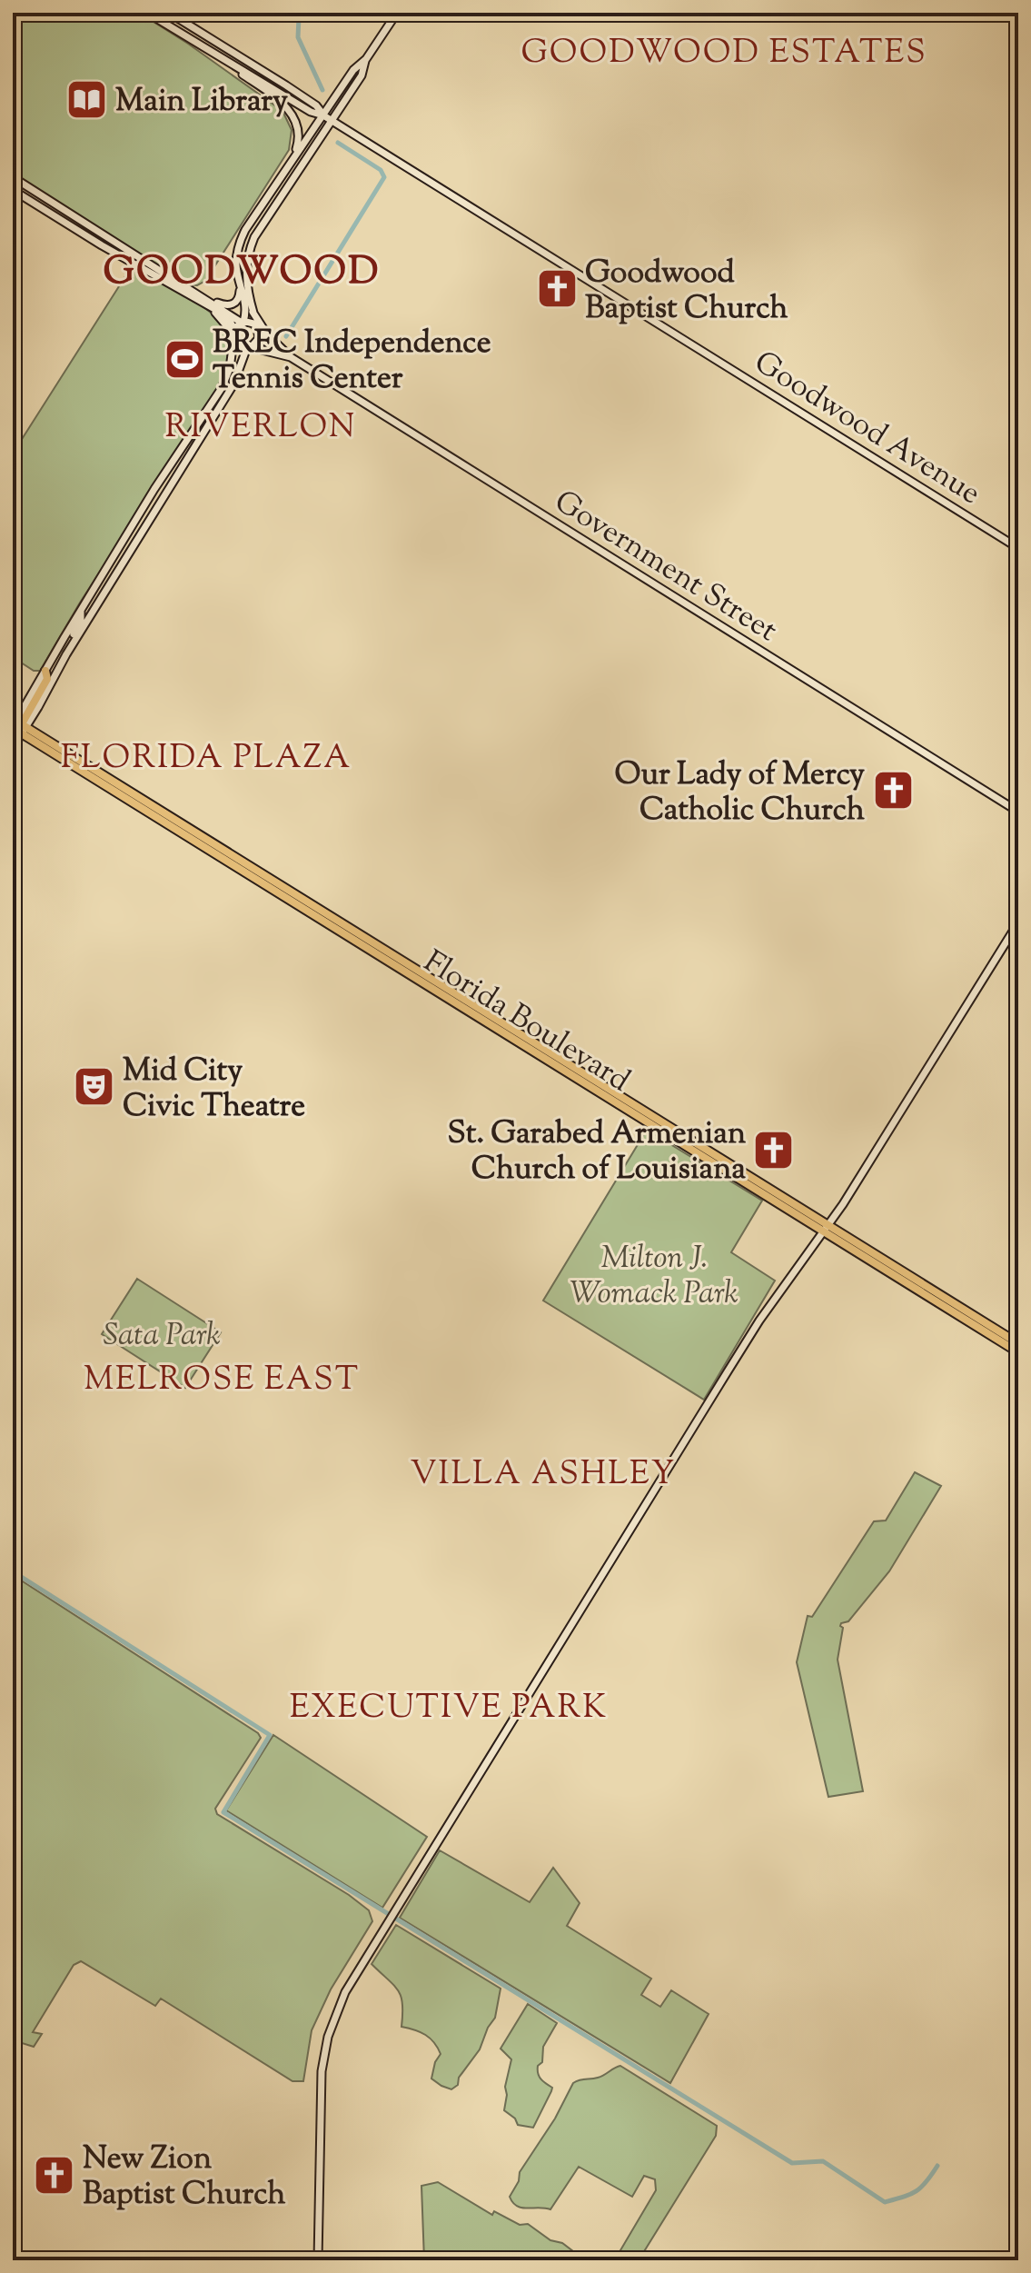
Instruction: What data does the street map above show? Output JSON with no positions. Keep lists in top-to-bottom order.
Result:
{
  "streets": {
    "main road": ["Goodwood Avenue", "Government Street", "Florida Boulevard"]
  },
  "districts": [
    "GOODWOOD ESTATES",
    "GOODWOOD",
    "RIVERLON",
    "FLORIDA PLAZA",
    "MELROSE EAST",
    "VILLA ASHLEY",
    "EXECUTIVE PARK"
  ],
  "parks": ["Milton J. Womack Park", "Sata Park"],
  "places": {
    "library": ["Main Library"],
    "church": [
      "Goodwood Baptist Church",
      "Our Lady of Mercy Catholic Church",
      "St. Garabed Armenian Church of Louisiana",
      "New Zion Baptist Church"
    ],
    "sports": ["BREC Independence Tennis Center"],
    "theatre": ["Mid City Civic Theatre"]
  }
}
